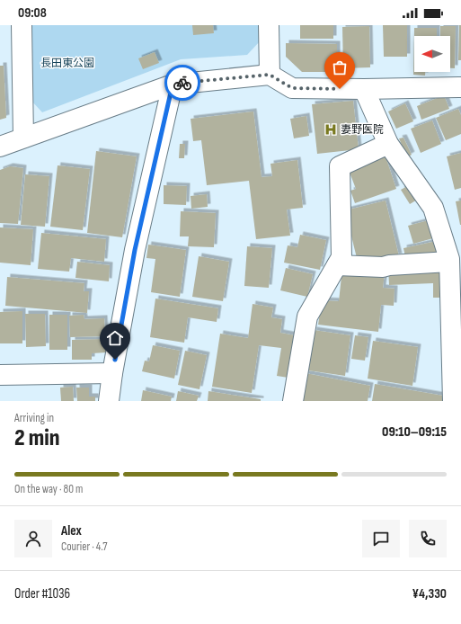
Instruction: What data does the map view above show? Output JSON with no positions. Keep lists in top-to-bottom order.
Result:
{
  "parks": ["長田東公園"],
  "places": {
    "hospital": ["妻野医院"]
  },
  "north": "left",
  "page": {
    "status": "09:08",
    "heading": ["2 min", "Arriving in", "09:10–09:15"],
    "panel": [
      "Alex",
      "Courier · 4.7",
      "Order #1036",
      "¥4,330"
    ],
    "bar": "On the way · 80 m"
  }
}
